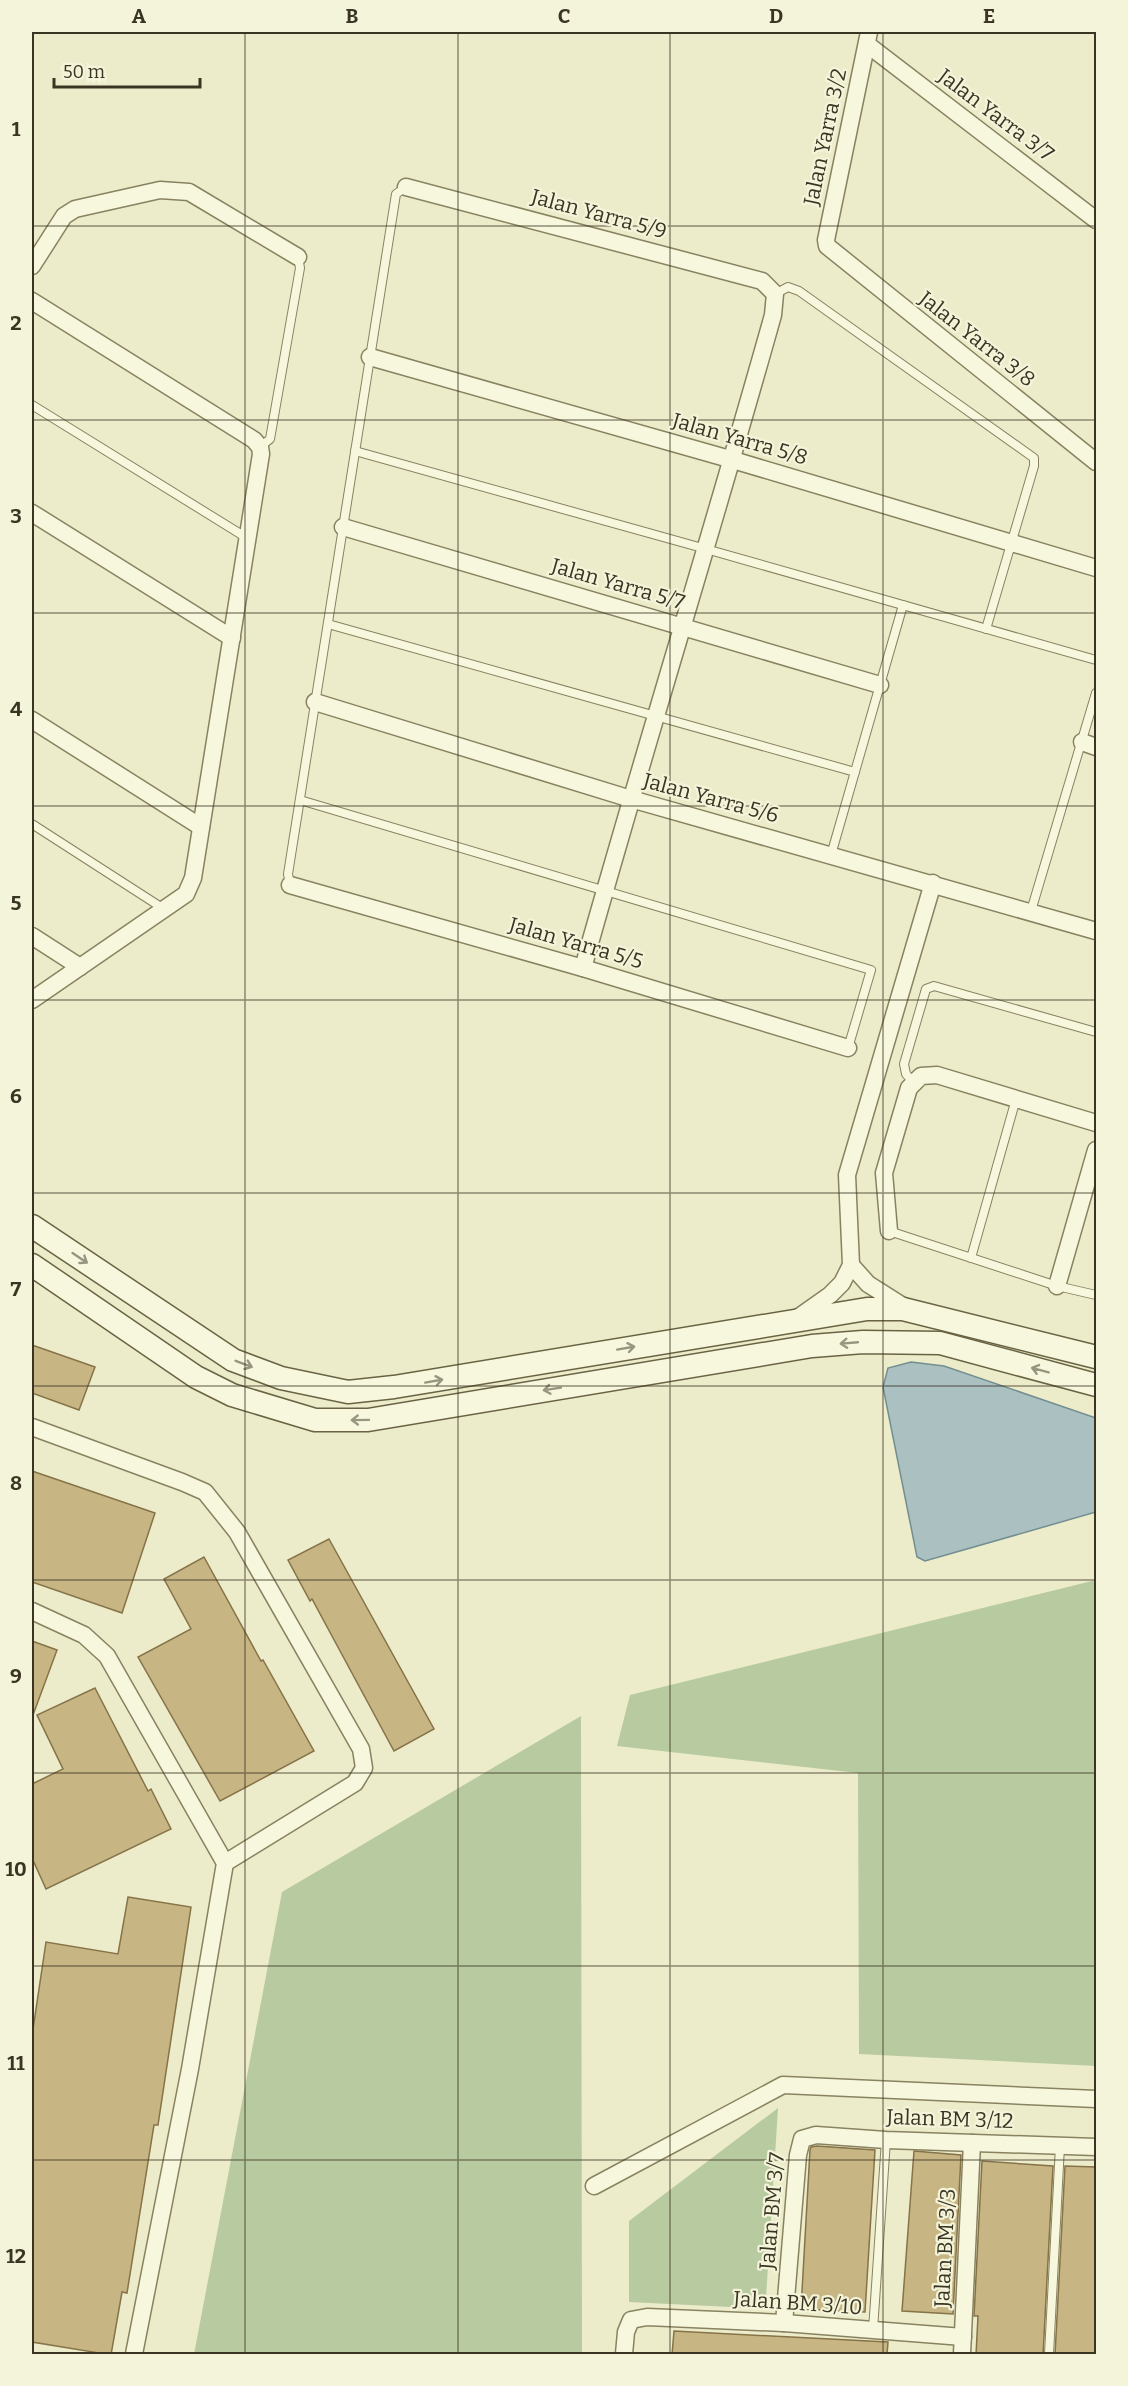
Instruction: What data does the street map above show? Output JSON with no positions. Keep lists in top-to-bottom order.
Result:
{
  "streets": {
    "street": [
      "Jalan Yarra 3/7",
      "Jalan Yarra 3/2",
      "Jalan Yarra 5/9",
      "Jalan Yarra 3/8",
      "Jalan Yarra 5/8",
      "Jalan Yarra 5/7",
      "Jalan Yarra 5/6",
      "Jalan Yarra 5/5",
      "Jalan BM 3/12",
      "Jalan BM 3/7",
      "Jalan BM 3/3",
      "Jalan BM 3/10"
    ]
  },
  "crossings": [
    ["Jalan Yarra 3/7", "Jalan Yarra 3/2"],
    ["Jalan Yarra 3/2", "Jalan Yarra 3/8"],
    ["Jalan BM 3/12", "Jalan BM 3/7"],
    ["Jalan BM 3/12", "Jalan BM 3/3"],
    ["Jalan BM 3/7", "Jalan BM 3/10"],
    ["Jalan BM 3/3", "Jalan BM 3/10"]
  ],
  "scale_bar": "50 m",
  "grid": {
    "columns": [
      "A",
      "B",
      "C",
      "D",
      "E"
    ],
    "rows": [
      "1",
      "2",
      "3",
      "4",
      "5",
      "6",
      "7",
      "8",
      "9",
      "10",
      "11",
      "12"
    ]
  }
}
